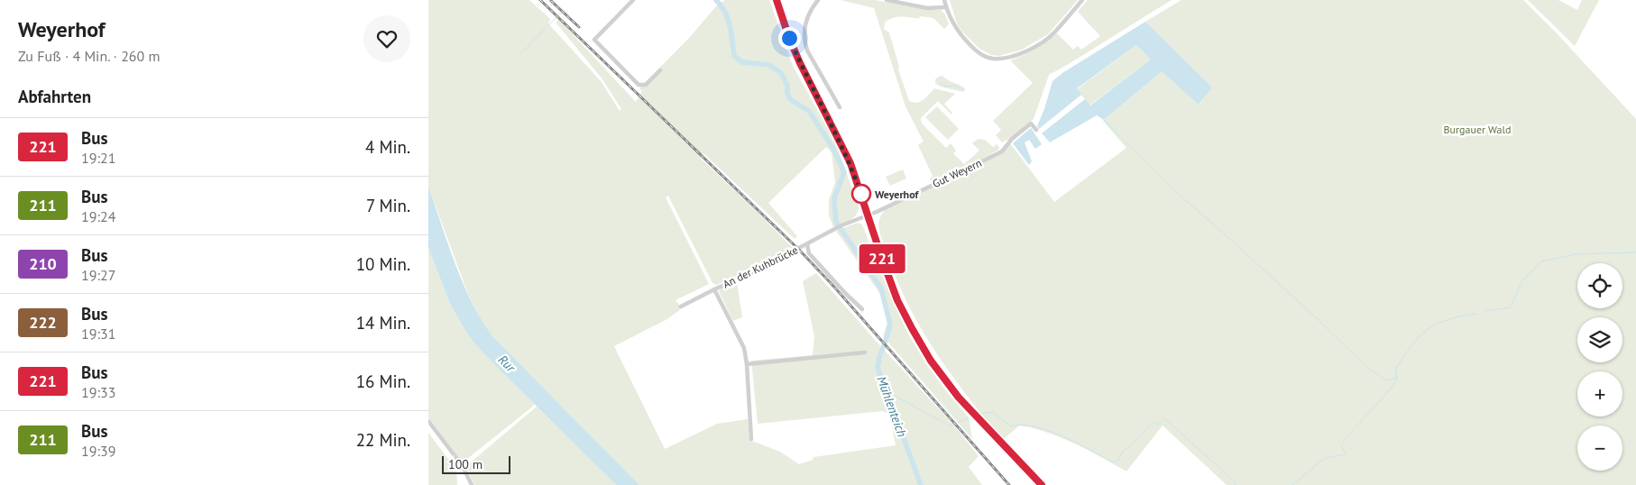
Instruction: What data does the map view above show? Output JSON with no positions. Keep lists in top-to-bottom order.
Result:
{
  "streets": {
    "street": ["Gut Weyern", "An der Kuhbrücke"]
  },
  "crossings": [
    ["Gut Weyern", "An der Kuhbrücke"]
  ],
  "water": ["Rur", "Mühlenteich"],
  "parks": ["Burgauer Wald"],
  "places": ["Weyerhof"],
  "lines": ["bus line 221"],
  "scale_bar": "100 m",
  "page": {
    "heading": [
      ["Weyerhof", "Zu Fuß · 4 Min. · 260 m"],
      "Abfahrten"
    ],
    "on_map": "221",
    "list": [
      {
        "mark": "221",
        "name": "Bus",
        "note": "19:21",
        "value": "4 Min."
      },
      {
        "mark": "211",
        "name": "Bus",
        "note": "19:24",
        "value": "7 Min."
      },
      {
        "mark": "210",
        "name": "Bus",
        "note": "19:27",
        "value": "10 Min."
      },
      {
        "mark": "222",
        "name": "Bus",
        "note": "19:31",
        "value": "14 Min."
      },
      {
        "mark": "221",
        "name": "Bus",
        "note": "19:33",
        "value": "16 Min."
      },
      {
        "mark": "211",
        "name": "Bus",
        "note": "19:39",
        "value": "22 Min."
      }
    ],
    "map_buttons": ["+", "−"],
    "scale": "100 m"
  }
}
